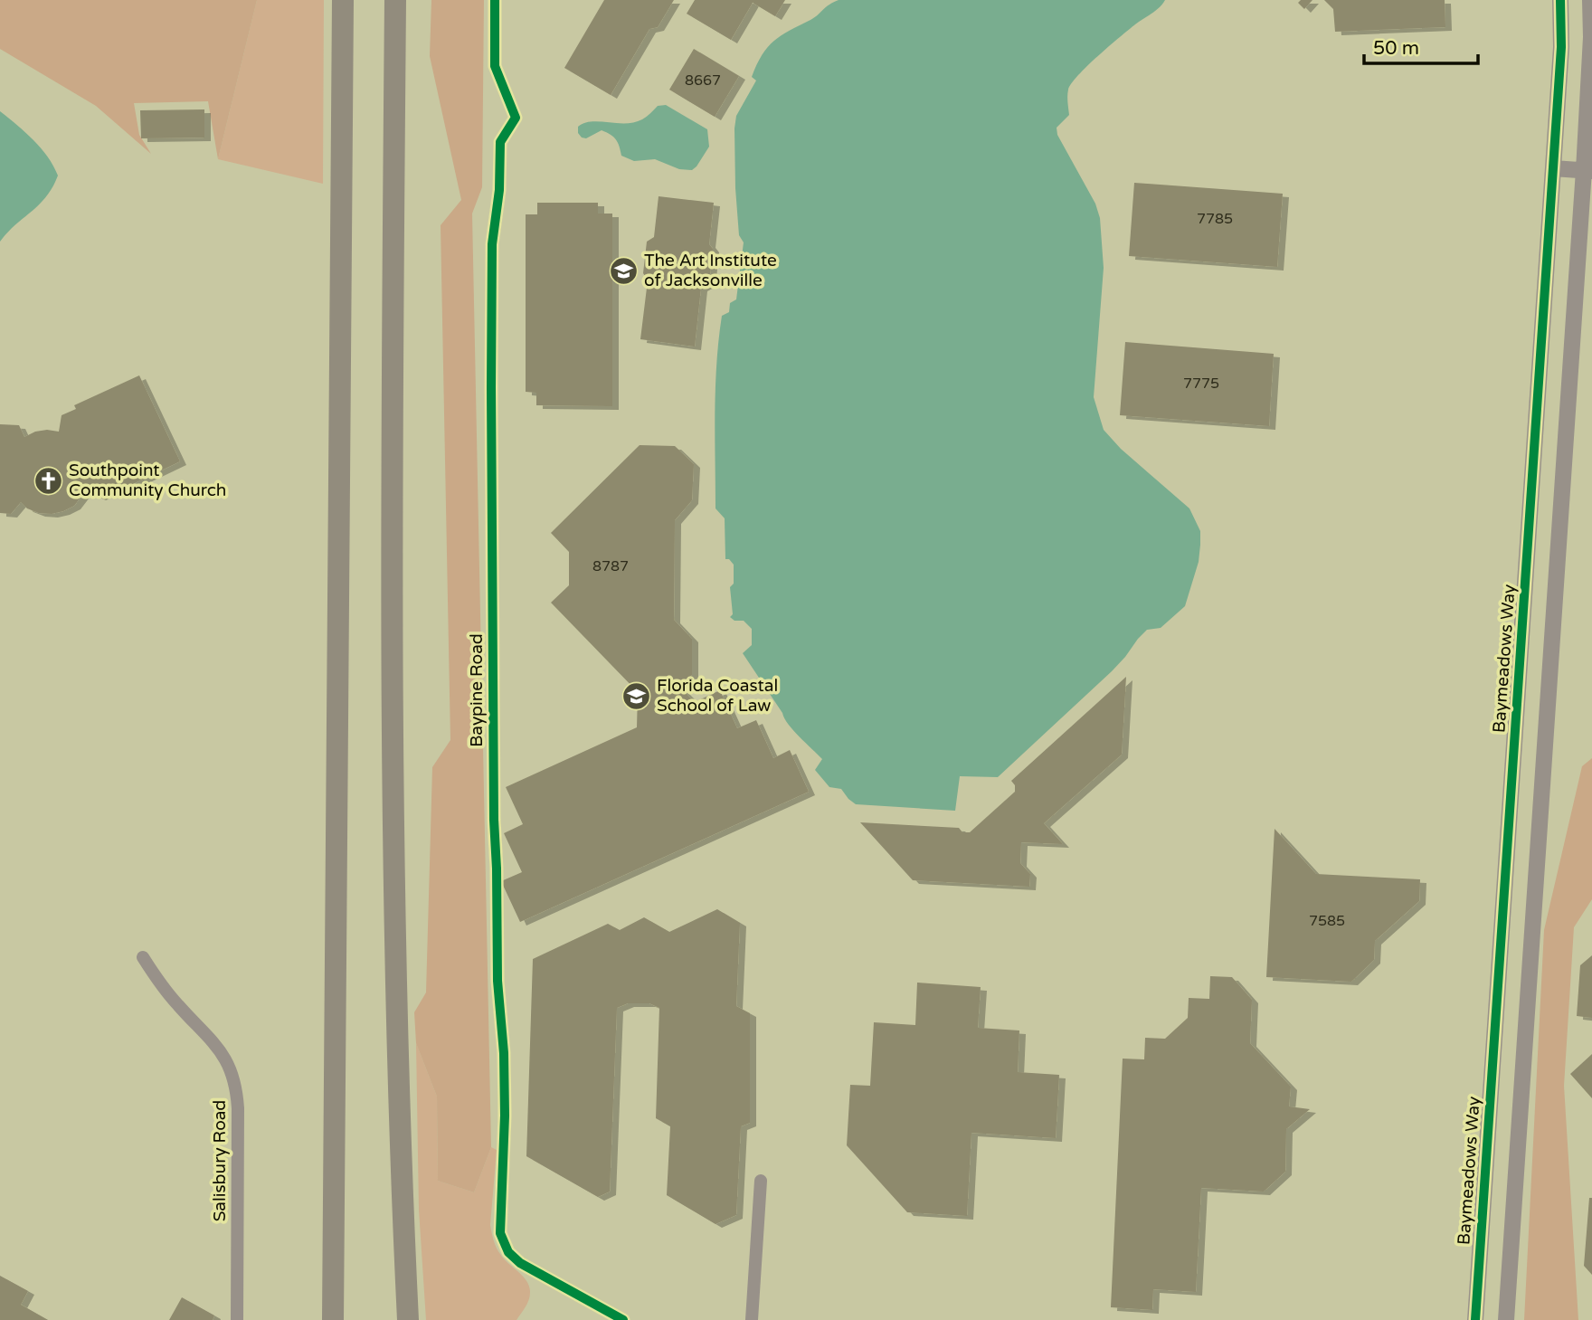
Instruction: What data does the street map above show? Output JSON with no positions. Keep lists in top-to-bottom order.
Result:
{
  "streets": {
    "street": ["Baymeadows Way", "Baypine Road", "Salisbury Road"]
  },
  "places": {
    "school or university": ["The Art Institute of Jacksonville", "Florida Coastal School of Law"],
    "church": ["Southpoint Community Church"]
  },
  "house_numbers": [
    "8667",
    "7785",
    "7775",
    "8787",
    "7585"
  ],
  "scale_bar": "50 m"
}
